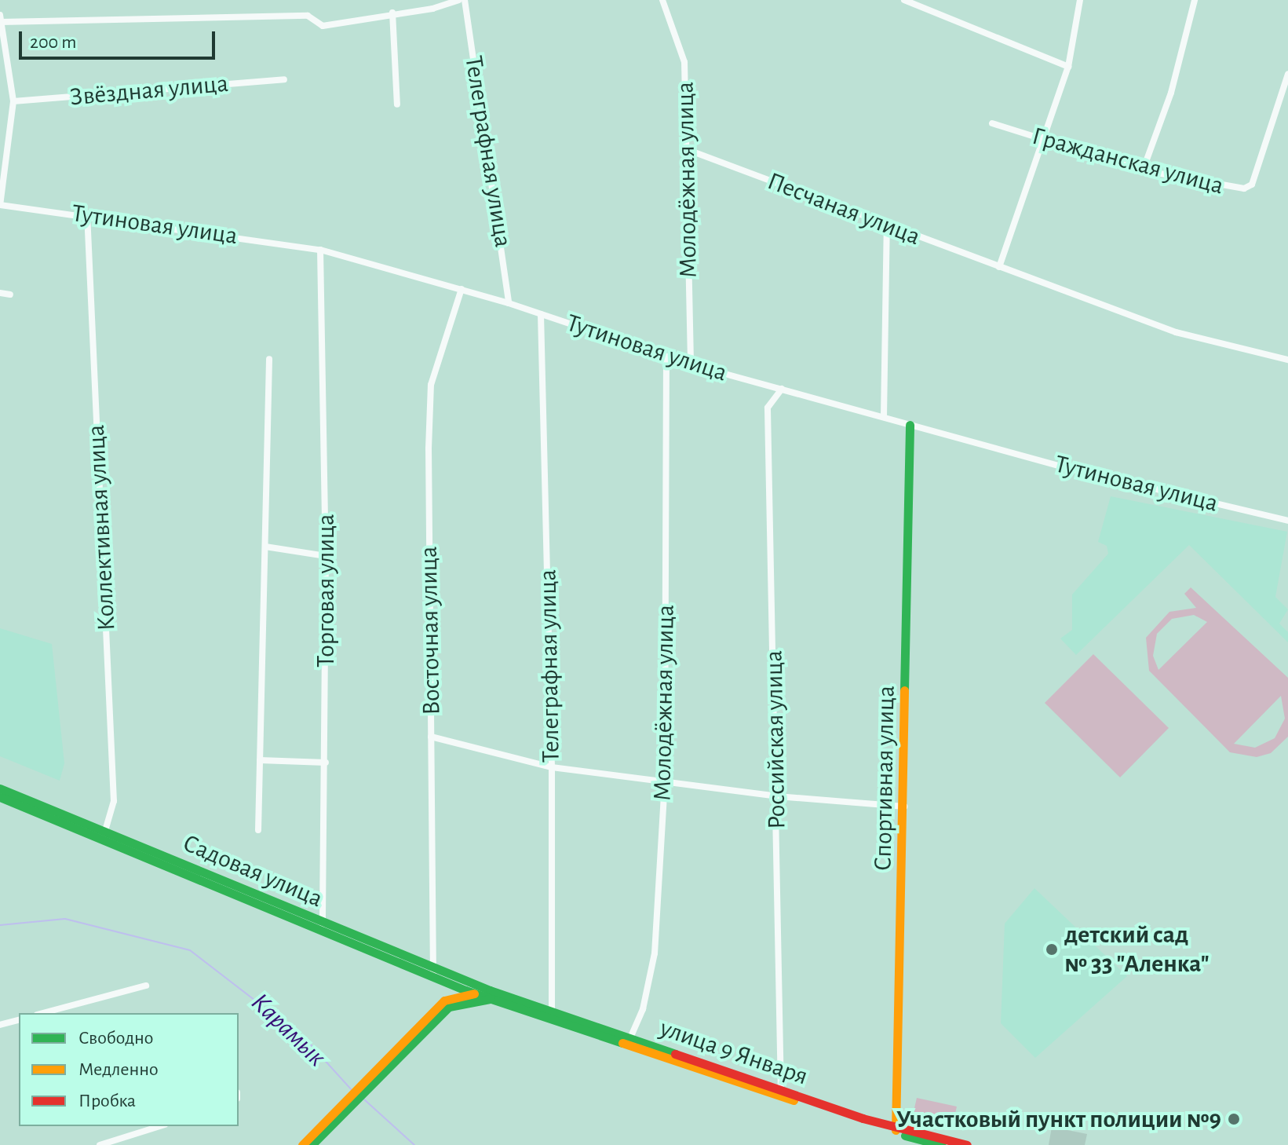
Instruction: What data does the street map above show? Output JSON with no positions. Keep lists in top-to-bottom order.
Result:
{
  "streets": {
    "street": [
      "Звёздная улица",
      "Телеграфная улица",
      "Гражданская улица",
      "Молодёжная улица",
      "Песчаная улица",
      "Тутиновая улица",
      "Коллективная улица",
      "Торговая улица",
      "Восточная улица",
      "Российская улица",
      "Спортивная улица",
      "Садовая улица",
      "улица 9 Января"
    ]
  },
  "crossings": [
    ["Телеграфная улица", "Тутиновая улица"],
    ["Телеграфная улица", "улица 9 Января"],
    ["Молодёжная улица", "Песчаная улица"],
    ["Молодёжная улица", "Тутиновая улица"],
    ["Молодёжная улица", "улица 9 Января"],
    ["Тутиновая улица", "Коллективная улица"],
    ["Тутиновая улица", "Торговая улица"],
    ["Тутиновая улица", "Восточная улица"],
    ["Тутиновая улица", "Российская улица"],
    ["Тутиновая улица", "Спортивная улица"],
    ["Коллективная улица", "Садовая улица"],
    ["Торговая улица", "Садовая улица"],
    ["Восточная улица", "Садовая улица"],
    ["Российская улица", "улица 9 Января"],
    ["Спортивная улица", "улица 9 Января"],
    ["Садовая улица", "улица 9 Января"]
  ],
  "water": ["Карамык"],
  "places": ["детский сад № 33 \"Аленка\"", "Участковый пункт полиции №9"],
  "legend": ["Свободно", "Медленно", "Пробка"],
  "scale_bar": "200 m"
}
